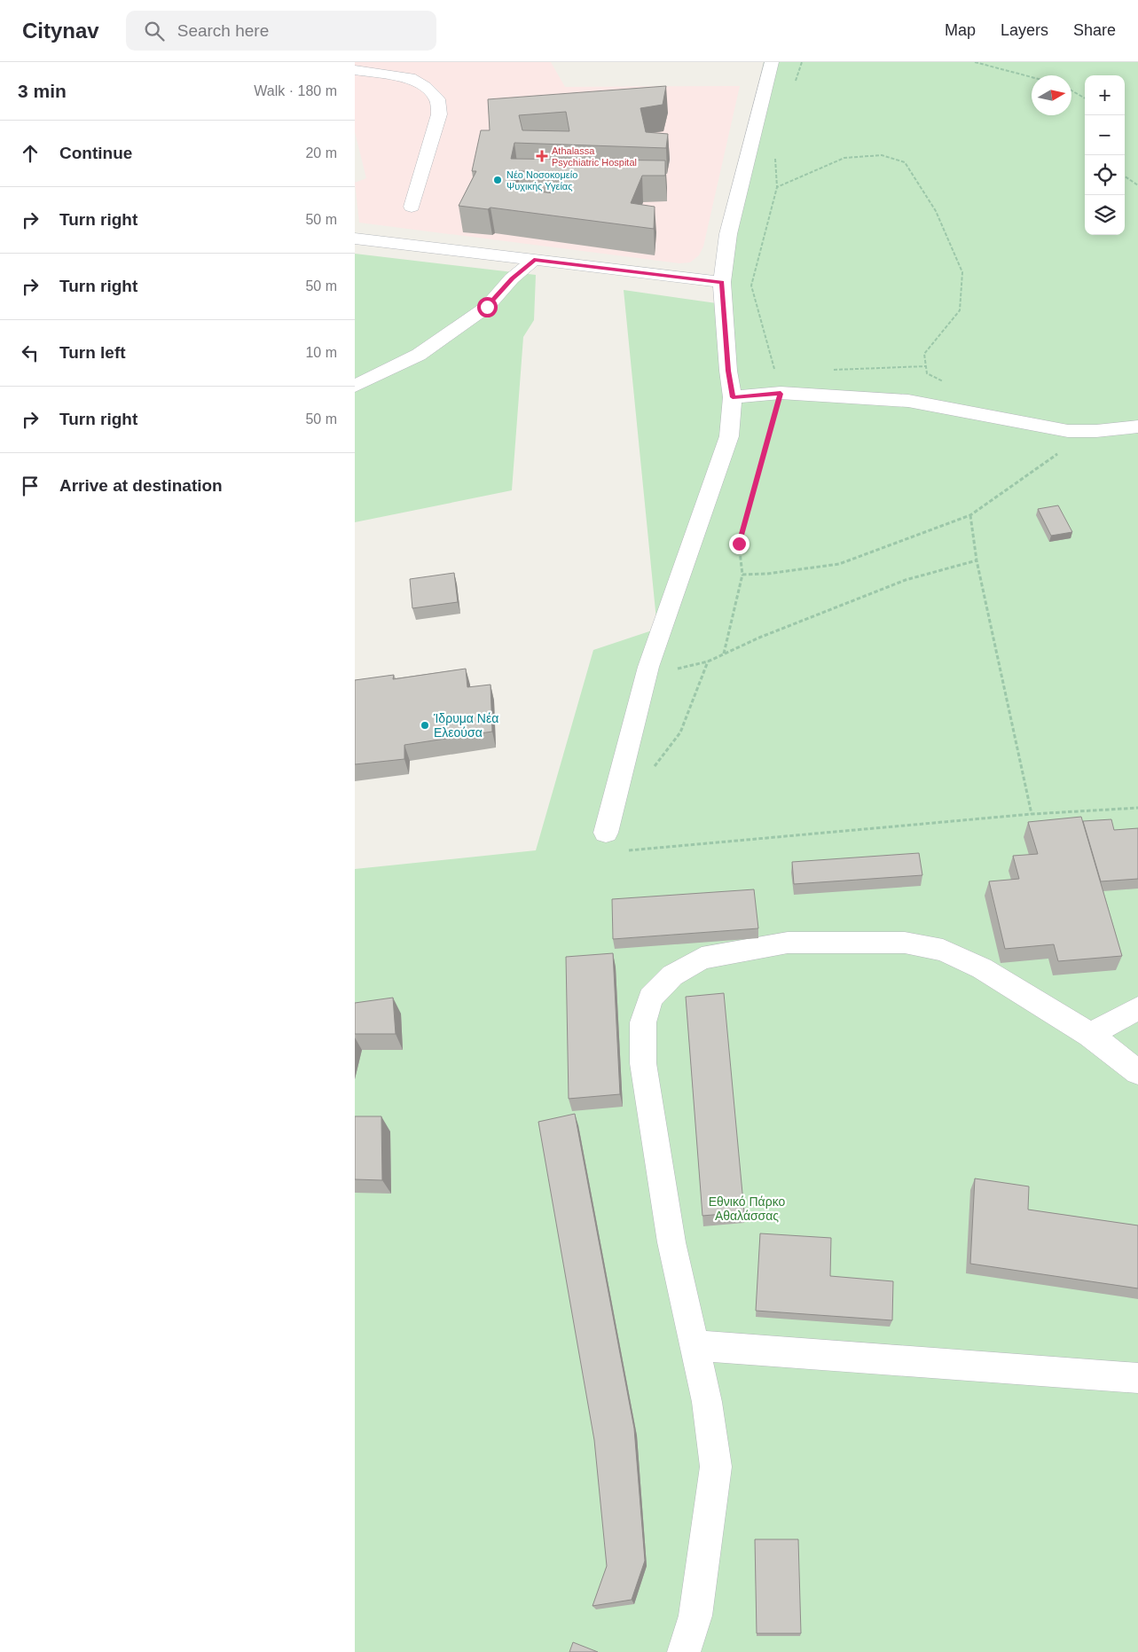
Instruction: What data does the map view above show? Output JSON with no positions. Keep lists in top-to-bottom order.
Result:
{
  "parks": ["Εθνικό Πάρκο Αθαλάσσας"],
  "places": {
    "health": ["Athalassa Psychiatric Hospital"],
    "other": ["Νέο Νοσοκομείο Ψυχικής Υγείας", "Ίδρυμα Νέα Ελεούσα"]
  },
  "north": "right",
  "page": {
    "header": "Citynav",
    "search": "Search here",
    "nav": ["Map", "Layers", "Share"],
    "heading": ["3 min", "Walk · 180 m"],
    "map_buttons": ["+", "−"],
    "list": [
      ["Continue", "20 m"],
      ["Turn right", "50 m"],
      ["Turn right", "50 m"],
      ["Turn left", "10 m"],
      ["Turn right", "50 m"],
      "Arrive at destination"
    ]
  }
}
